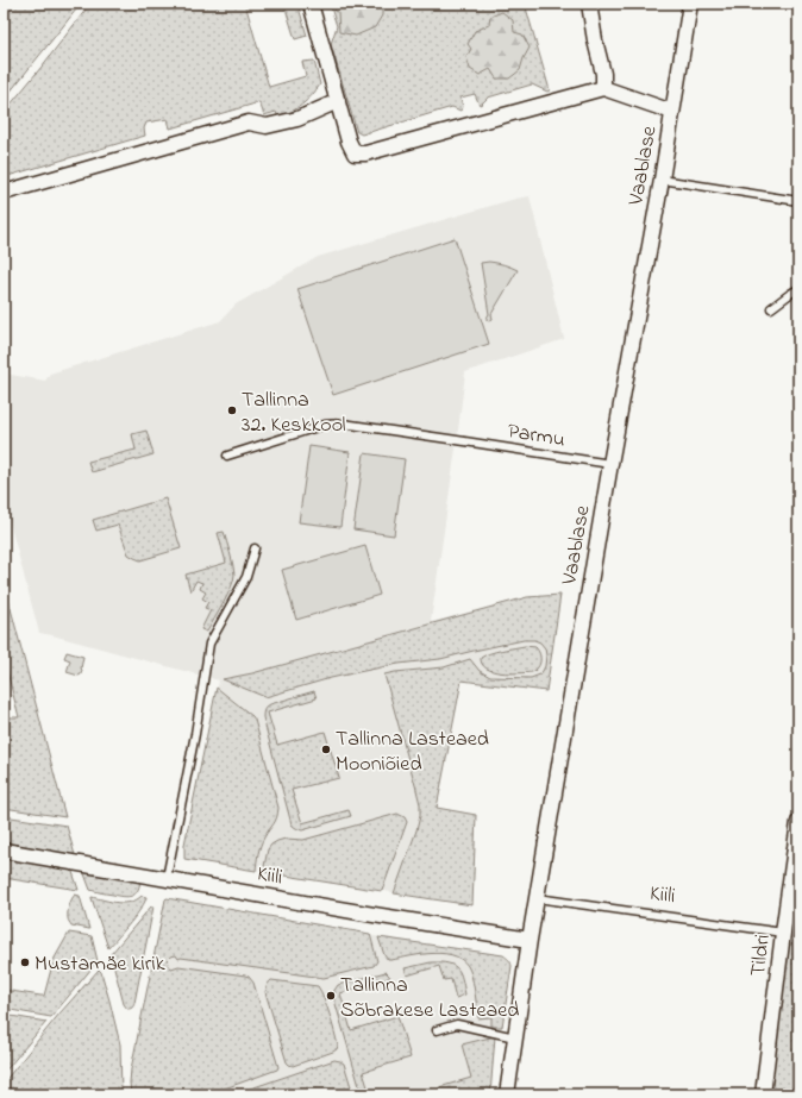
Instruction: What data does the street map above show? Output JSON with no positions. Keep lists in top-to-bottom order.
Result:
{
  "streets": {
    "street": ["Vaablase", "Kiili", "Tildri"],
    "lane": ["Parmu"]
  },
  "crossings": [
    ["Vaablase", "Parmu"],
    ["Vaablase", "Kiili"],
    ["Kiili", "Tildri"]
  ],
  "places": [
    "Tallinna 32. Keskkool",
    "Tallinna Lasteaed Mooniõied",
    "Mustamäe kirik",
    "Tallinna Sõbrakese Lasteaed"
  ]
}
